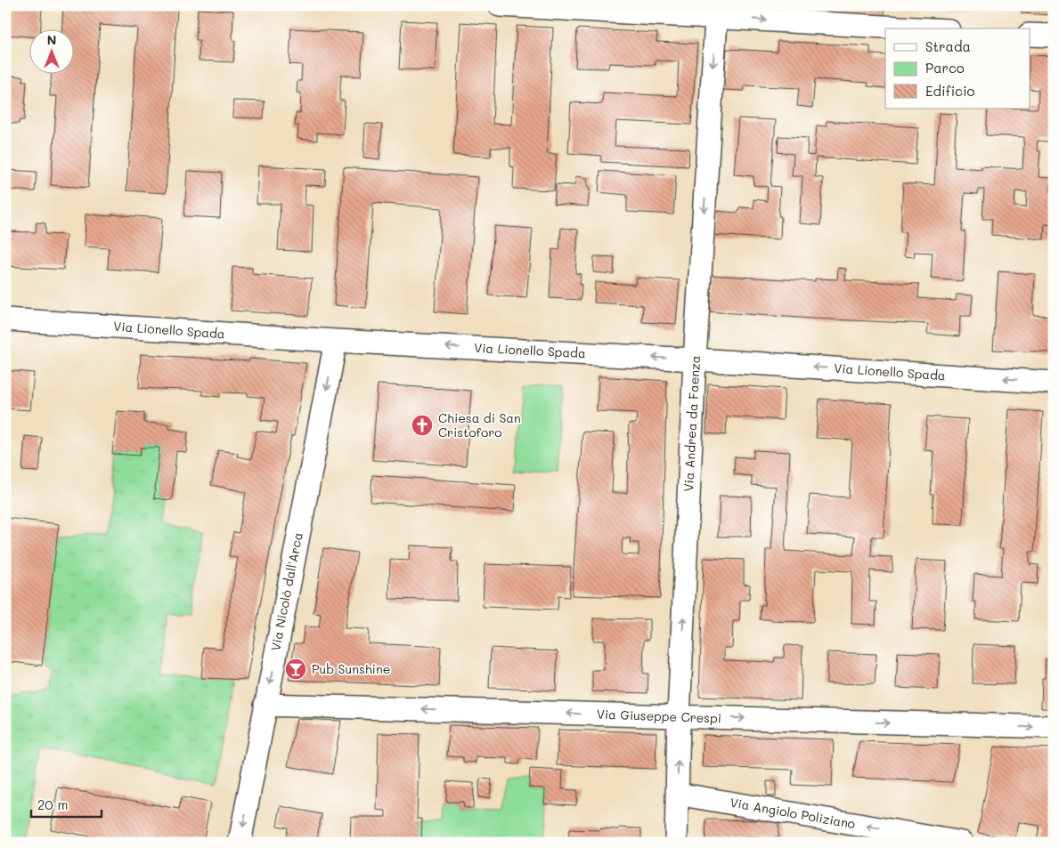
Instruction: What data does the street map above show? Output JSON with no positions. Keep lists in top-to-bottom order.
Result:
{
  "streets": {
    "street": [
      "Via Lionello Spada",
      "Via Andrea da Faenza",
      "Via Nicolò dall'Arca",
      "Via Giuseppe Crespi",
      "Via Angiolo Poliziano"
    ]
  },
  "crossings": [
    ["Via Lionello Spada", "Via Andrea da Faenza"],
    ["Via Lionello Spada", "Via Nicolò dall'Arca"],
    ["Via Andrea da Faenza", "Via Giuseppe Crespi"],
    ["Via Andrea da Faenza", "Via Angiolo Poliziano"],
    ["Via Nicolò dall'Arca", "Via Giuseppe Crespi"]
  ],
  "one_way": ["Via Lionello Spada", "Via Nicolò dall'Arca", "Via Angiolo Poliziano"],
  "places": {
    "church": ["Chiesa di San Cristoforo"],
    "bar": ["Pub Sunshine"]
  },
  "legend": ["Strada", "Parco", "Edificio"],
  "scale_bar": "20 m",
  "north": "top"
}
